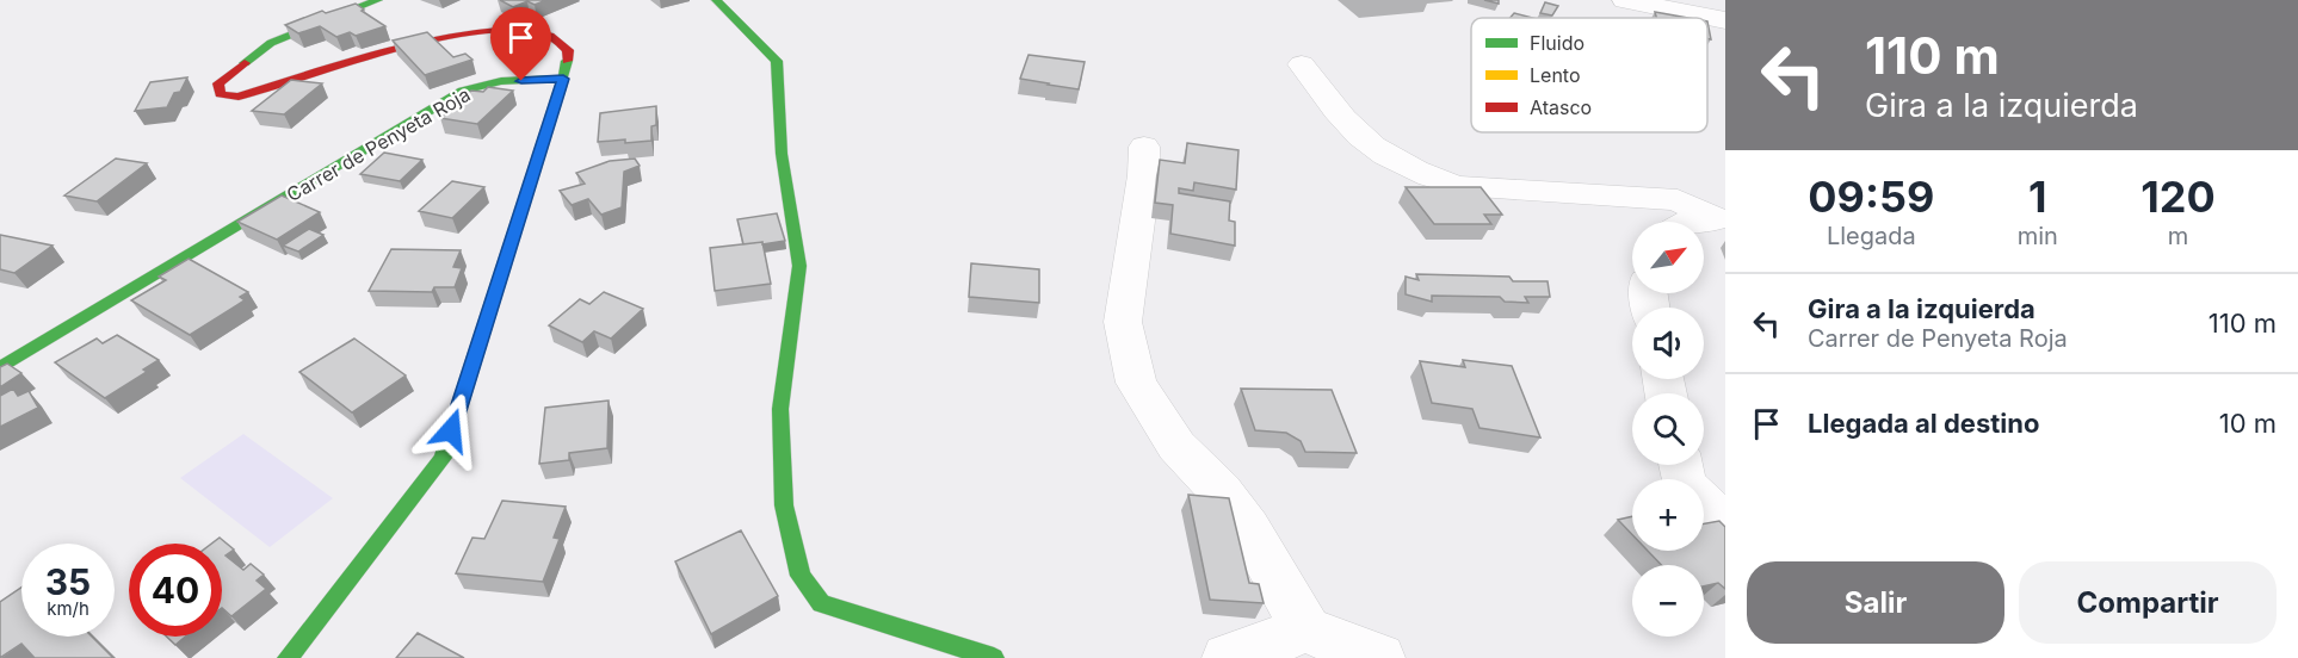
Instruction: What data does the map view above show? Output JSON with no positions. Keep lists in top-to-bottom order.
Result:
{
  "streets": {
    "street": ["Carrer de Penyeta Roja"]
  },
  "legend": ["Fluido", "Lento", "Atasco"],
  "north": "top right",
  "page": {
    "turn": ["110 m", "Gira a la izquierda"],
    "eta": [
      "09:59",
      "Llegada",
      "1",
      "min",
      "120",
      "m"
    ],
    "map_buttons": ["+", "−"],
    "list": [
      {
        "name": "Gira a la izquierda",
        "note": "Carrer de Penyeta Roja",
        "value": "110 m"
      },
      {
        "name": "Llegada al destino",
        "value": "10 m"
      }
    ],
    "speed": "35 km/h",
    "limit": "40",
    "buttons": ["Salir", "Compartir"]
  }
}
